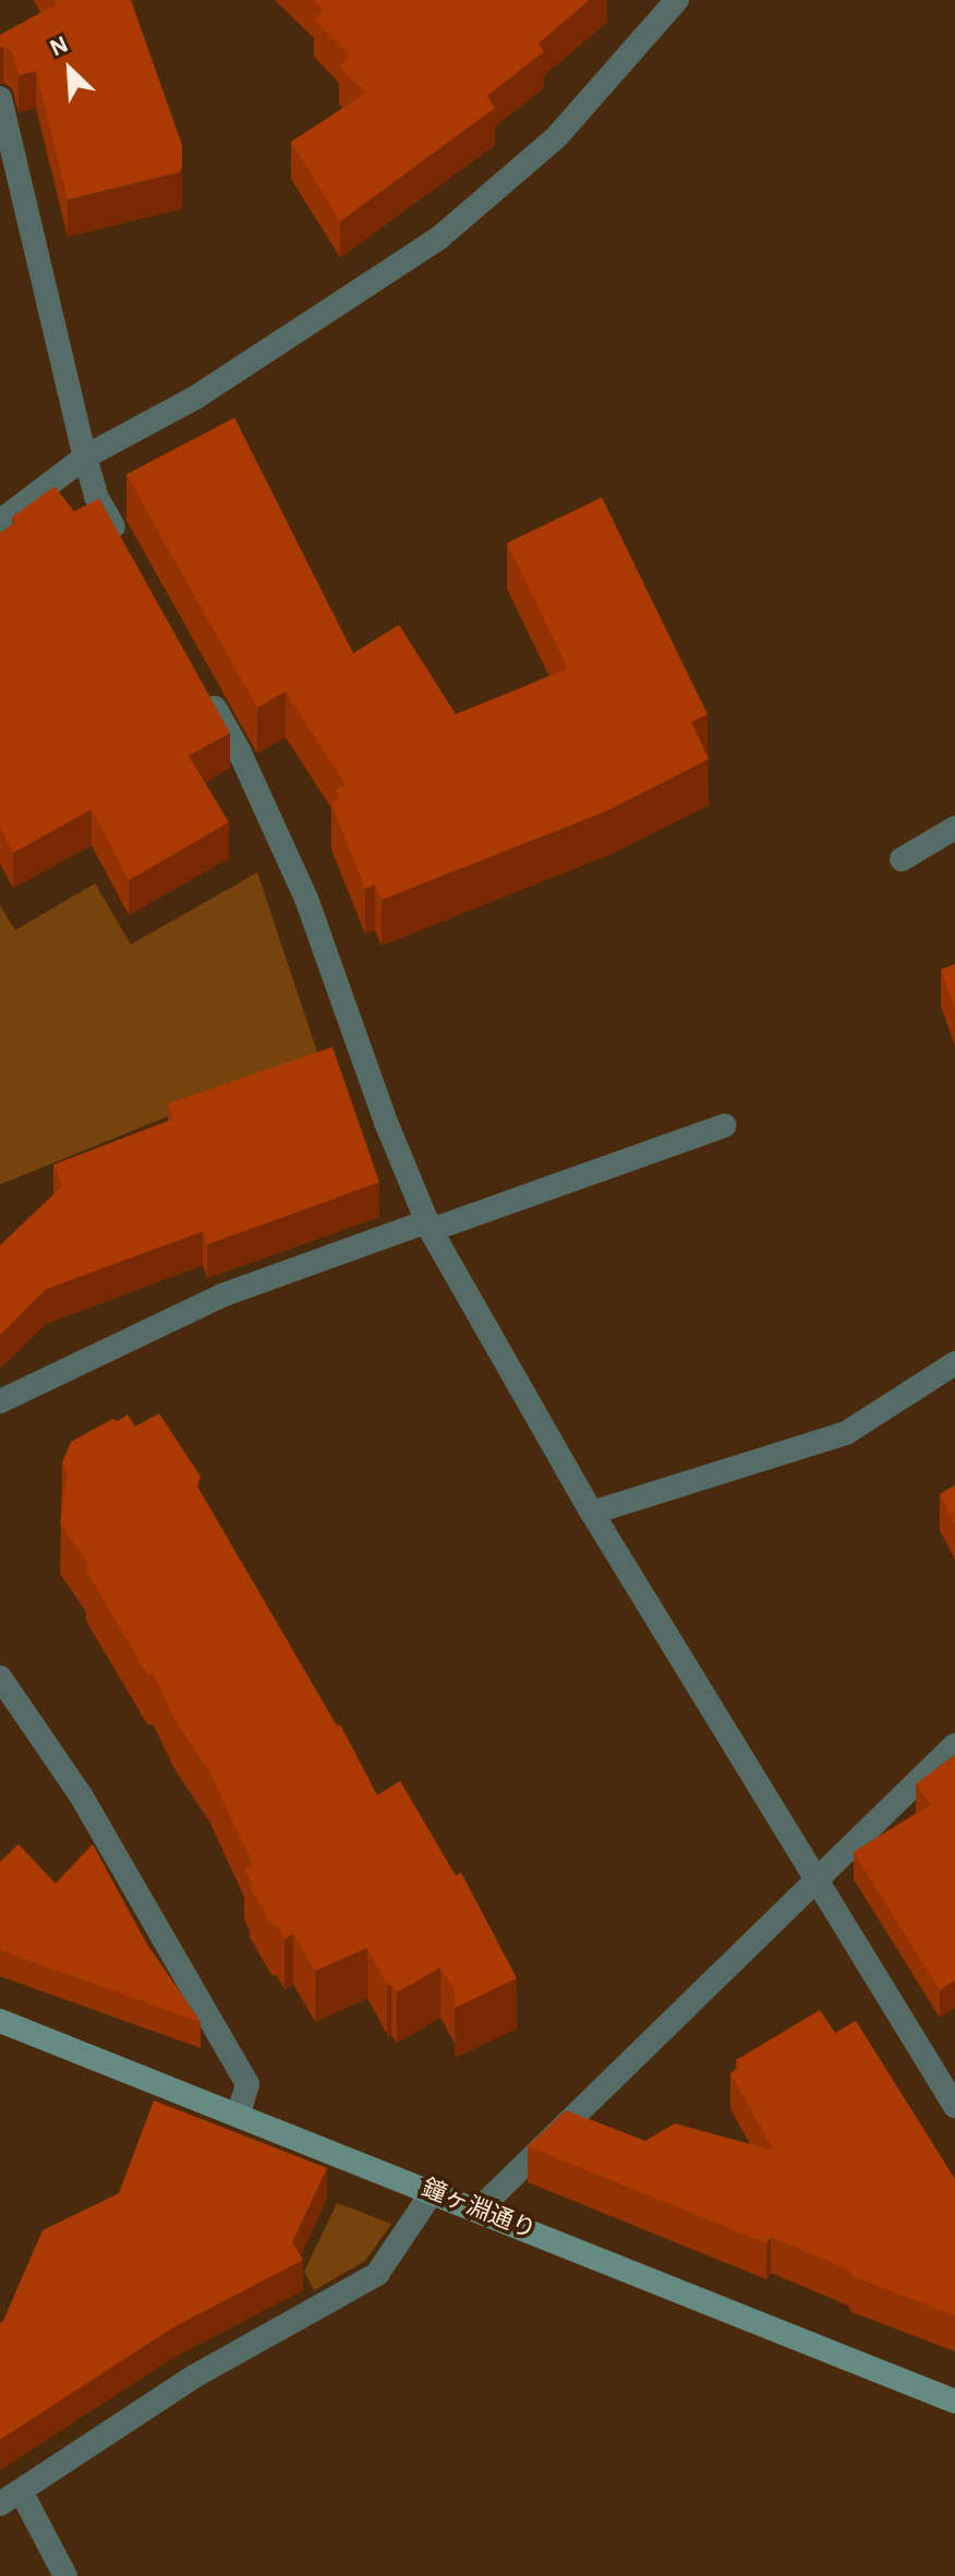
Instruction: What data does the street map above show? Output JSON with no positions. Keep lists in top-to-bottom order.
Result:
{
  "streets": {
    "main road": ["鐘ヶ淵通り"]
  },
  "north": "top left"
}
